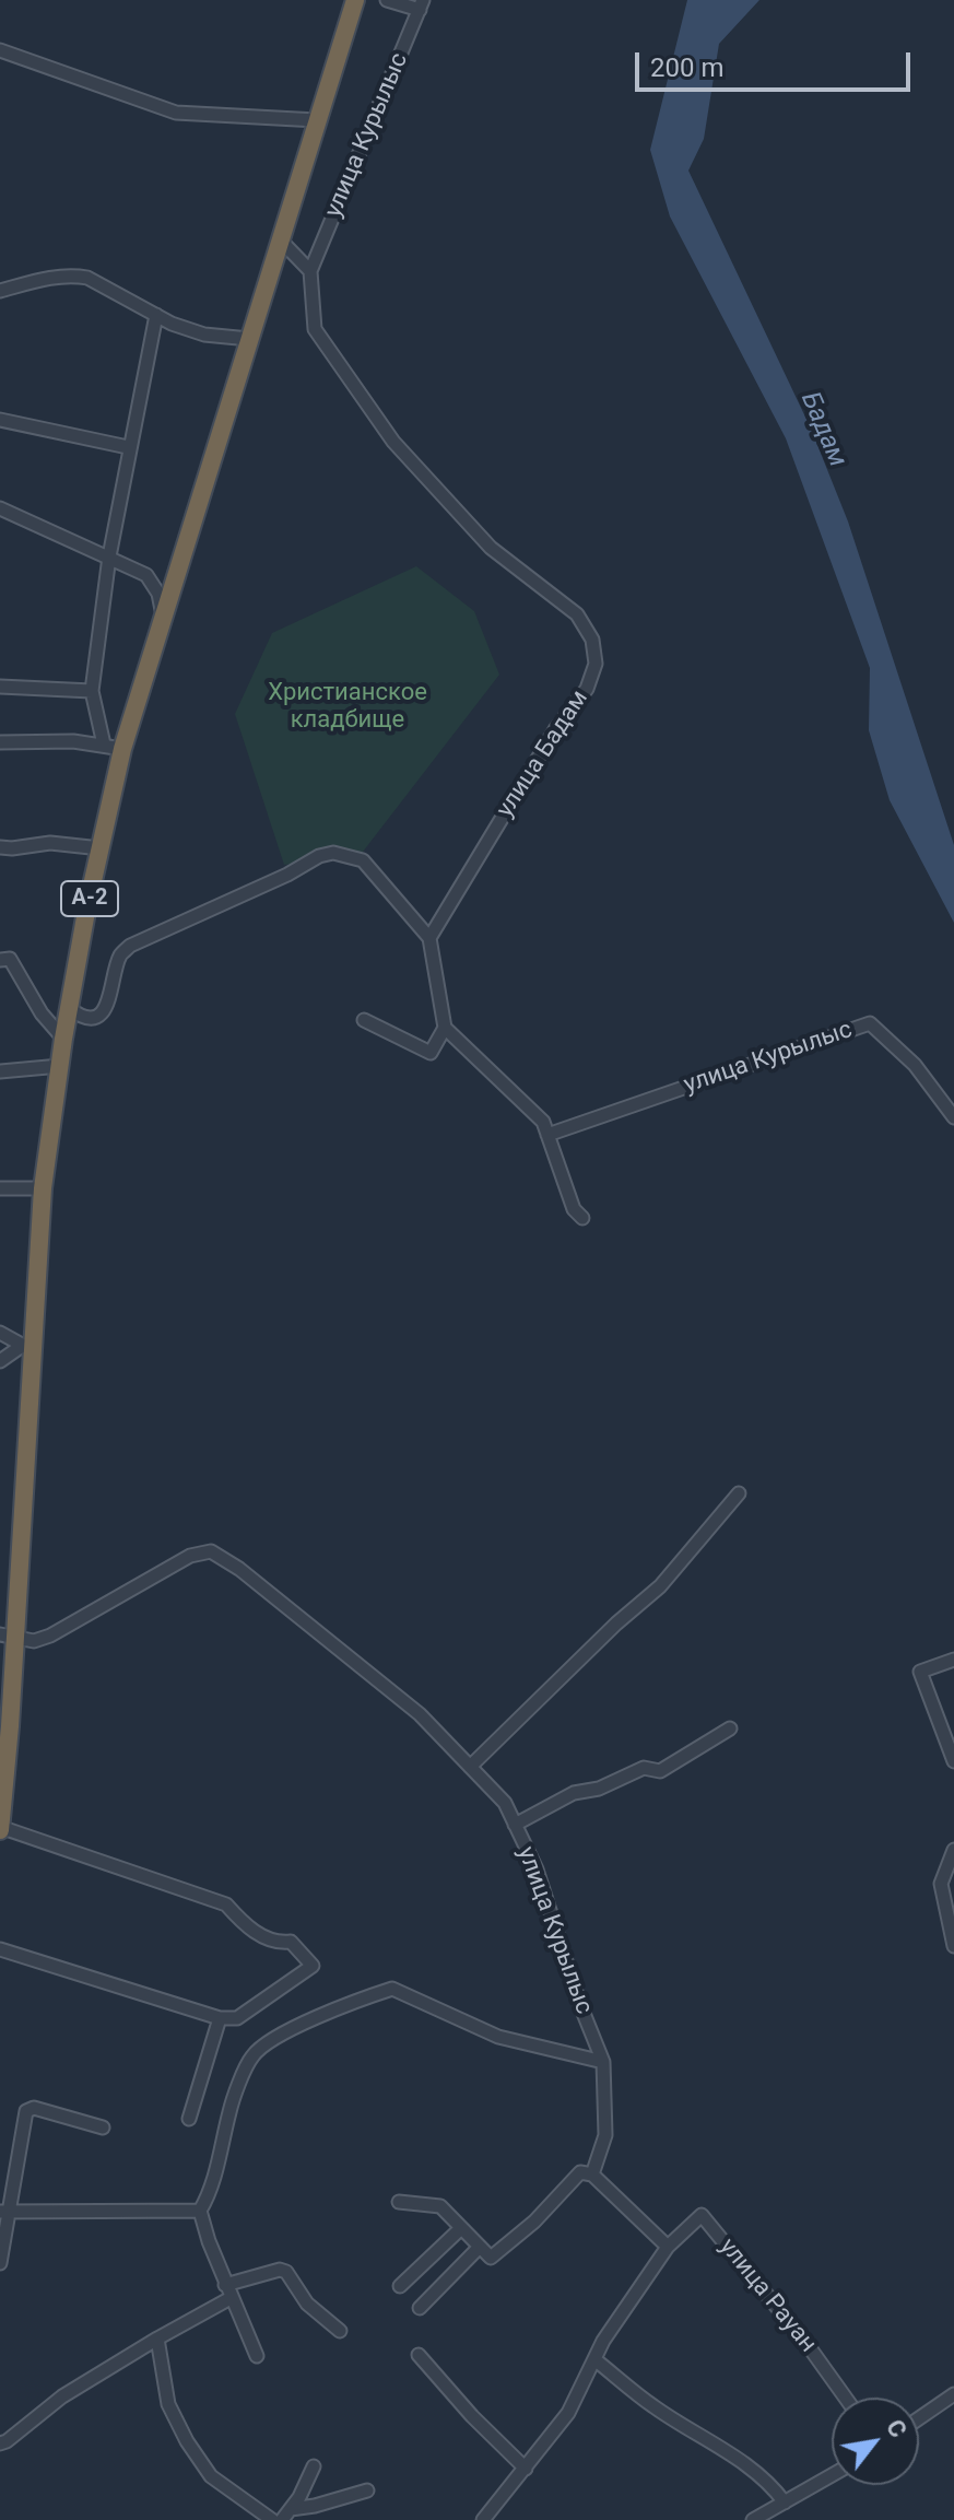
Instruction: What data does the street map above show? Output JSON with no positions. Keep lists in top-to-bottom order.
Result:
{
  "streets": {
    "highway": ["A-2"],
    "street": ["улица Курылыс", "улица Бадам", "улица Рауан"]
  },
  "crossings": [
    ["улица Курылыс", "улица Бадам"],
    ["улица Курылыс", "A-2"]
  ],
  "water": ["Бадам"],
  "parks": ["Христианское кладбище"],
  "scale_bar": "200 m",
  "north": "top right"
}
